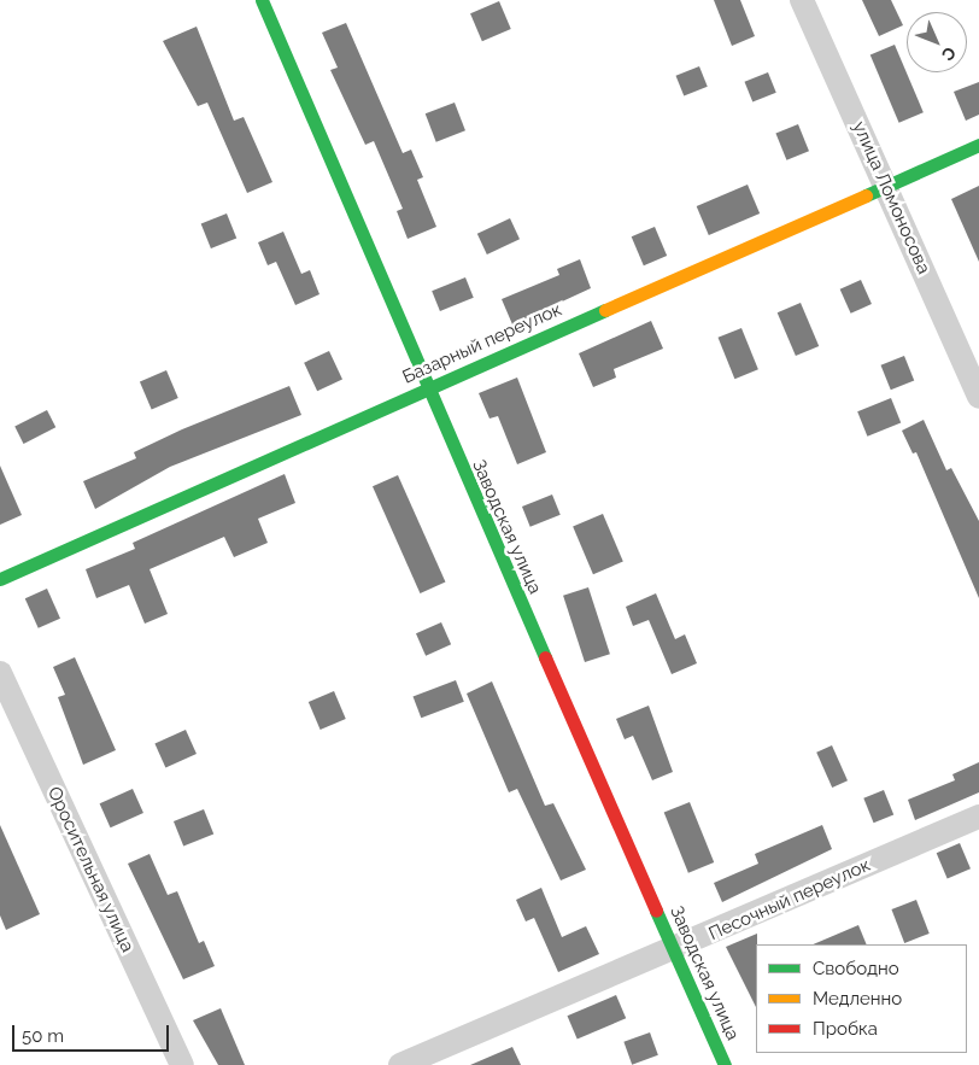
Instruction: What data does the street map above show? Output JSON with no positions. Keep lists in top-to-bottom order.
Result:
{
  "streets": {
    "main road": ["Базарный переулок", "Заводская улица"],
    "street": ["улица Ломоносова", "Оросительная улица", "Песочный переулок"]
  },
  "crossings": [
    ["улица Ломоносова", "Базарный переулок"],
    ["Базарный переулок", "Заводская улица"],
    ["Заводская улица", "Песочный переулок"]
  ],
  "legend": ["Свободно", "Медленно", "Пробка"],
  "scale_bar": "50 m",
  "north": "bottom right"
}
